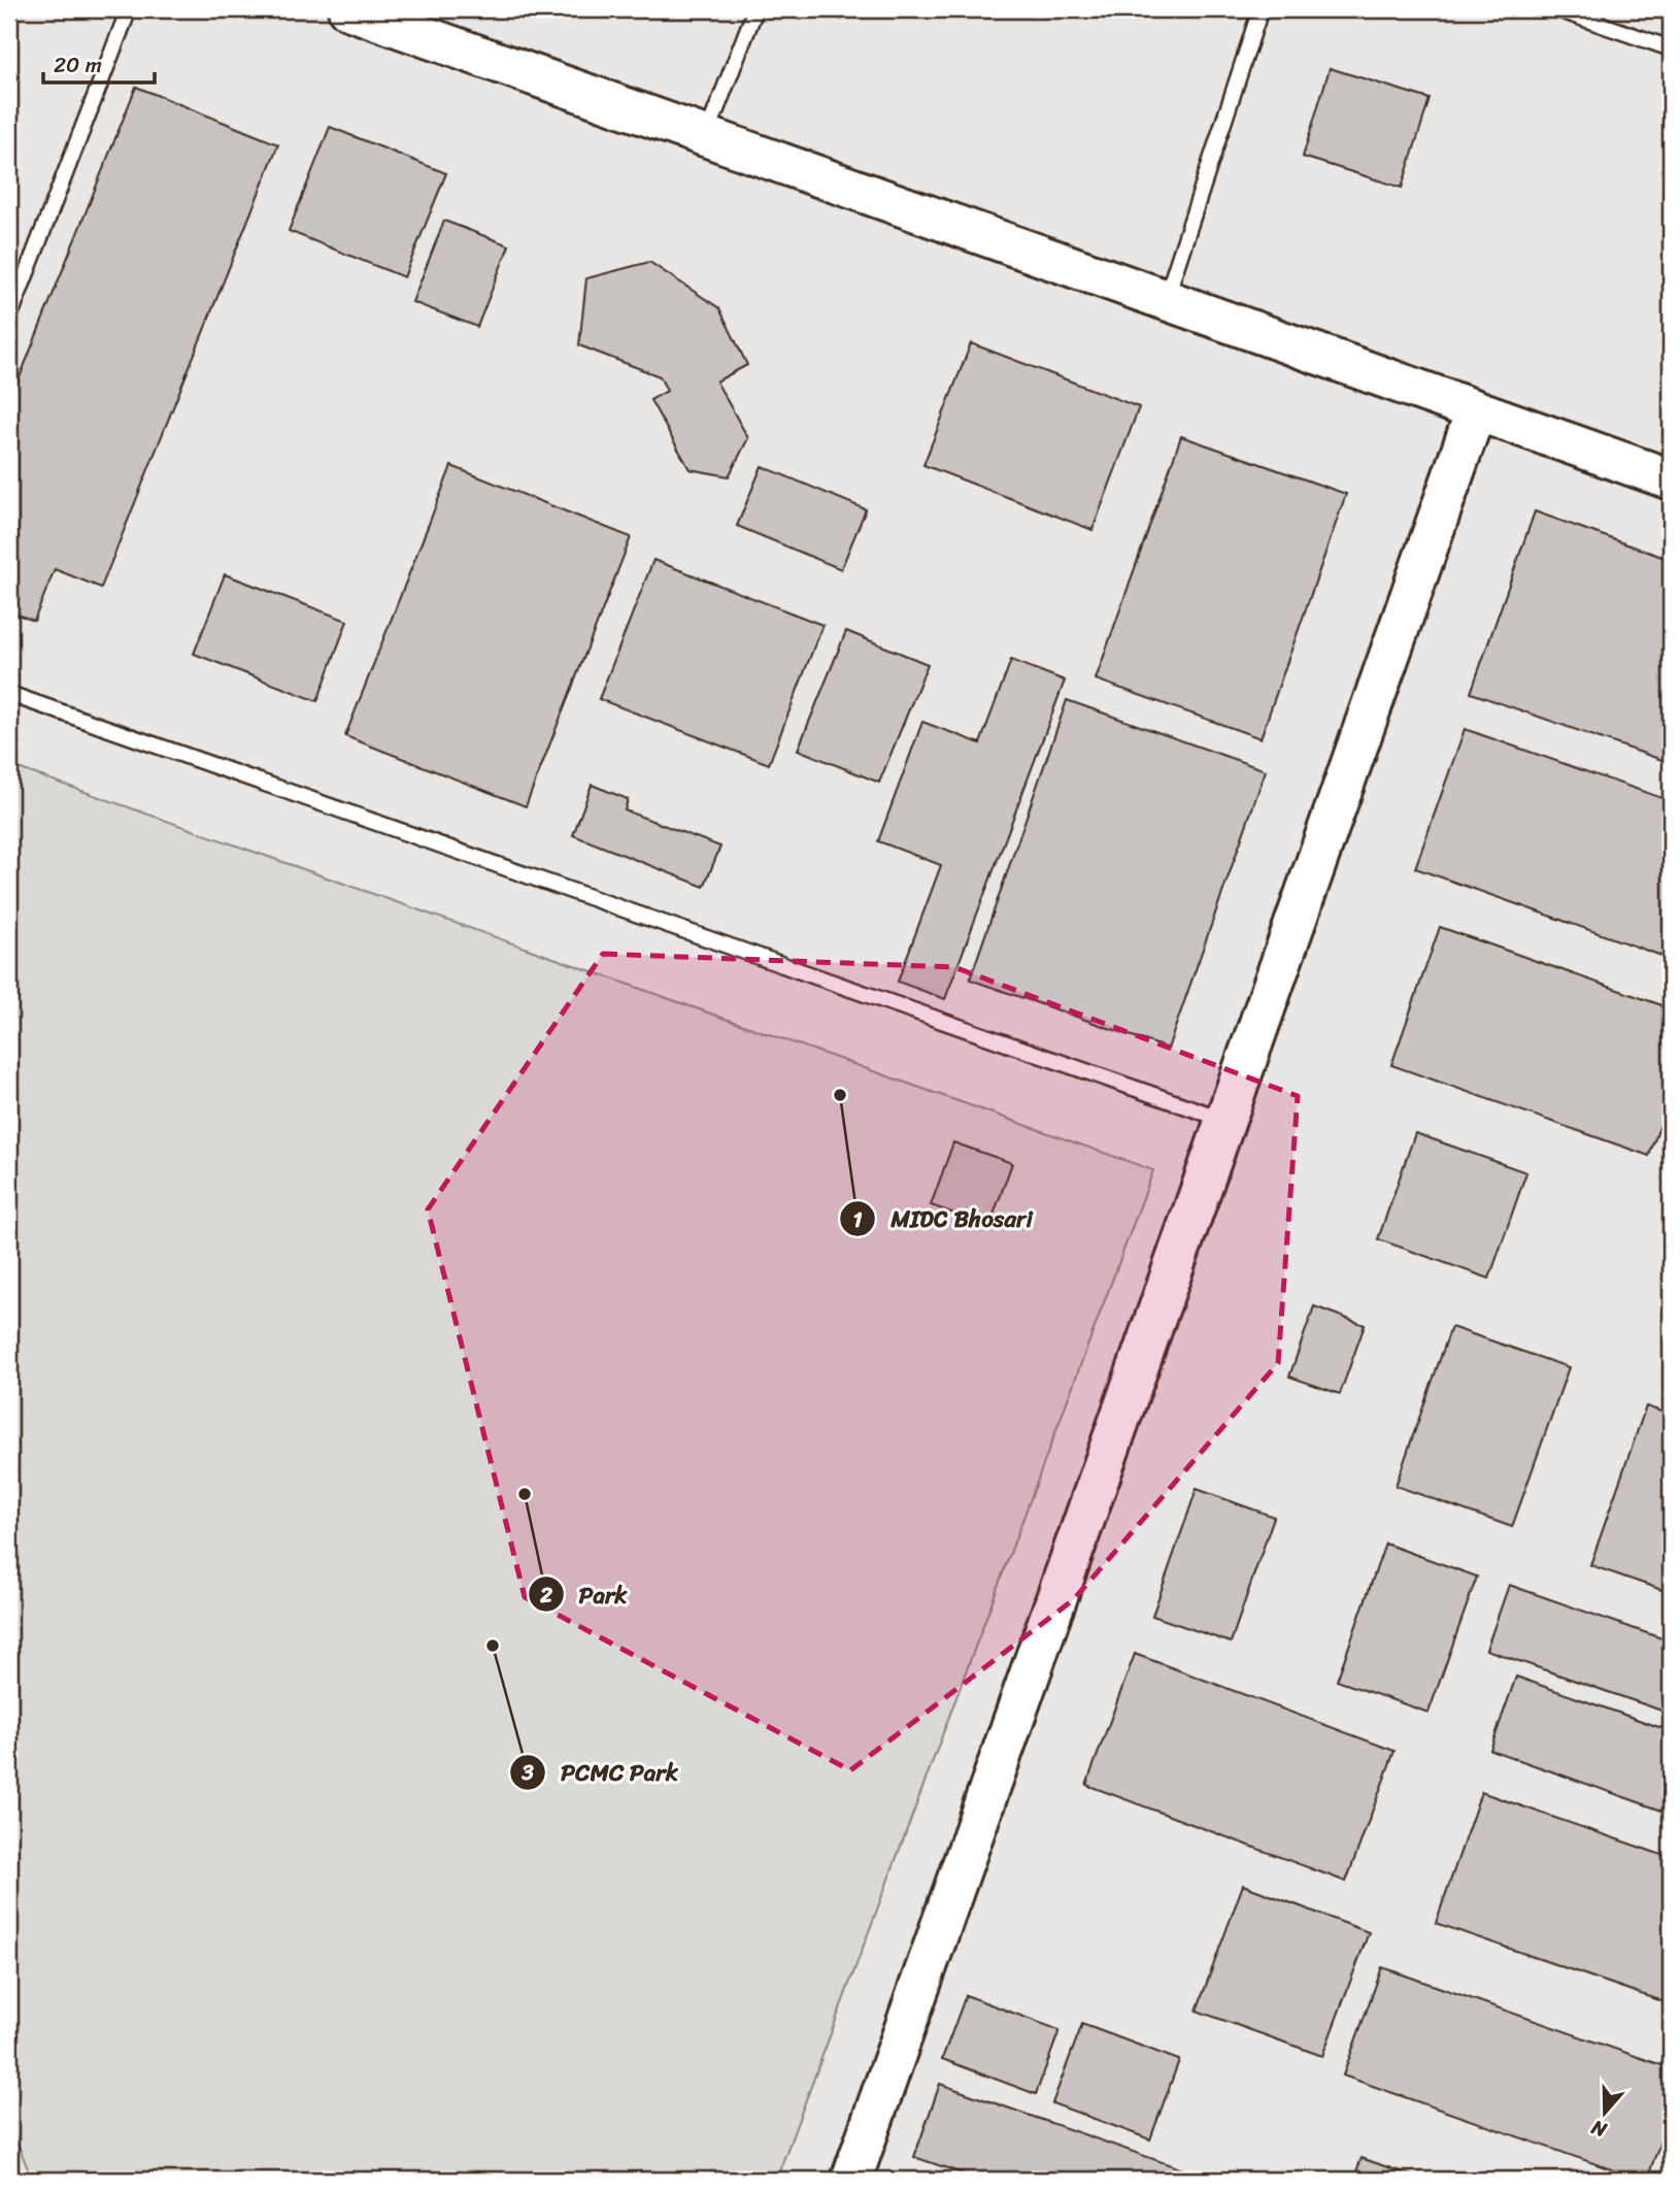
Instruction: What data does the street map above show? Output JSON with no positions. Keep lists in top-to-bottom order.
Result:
{
  "places": ["MIDC Bhosari", "Park", "PCMC Park"],
  "scale_bar": "20 m",
  "north": "bottom"
}
